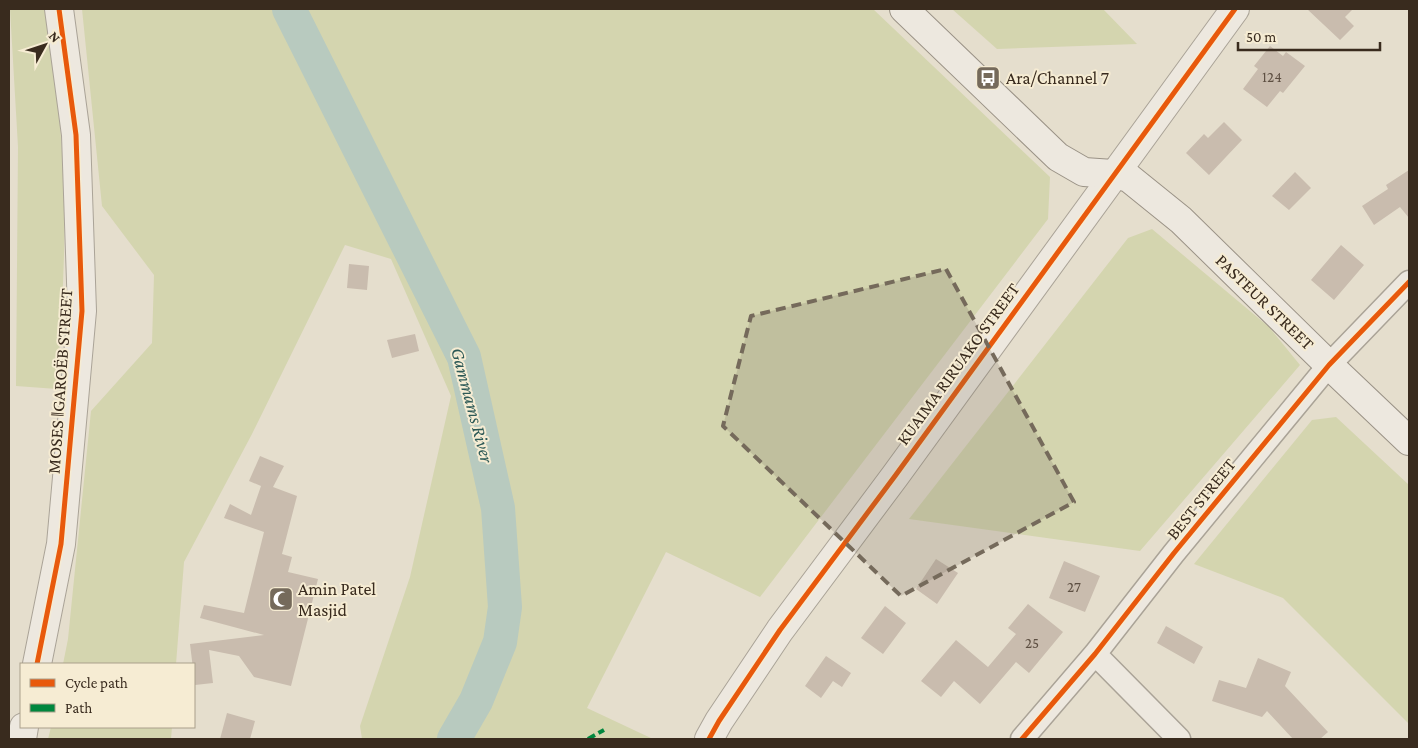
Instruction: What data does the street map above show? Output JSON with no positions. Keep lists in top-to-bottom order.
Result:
{
  "streets": {
    "street": [
      "PASTEUR STREET",
      "KUAIMA RIRUAKO STREET",
      "MOSES ǁGAROËB STREET",
      "BEST STREET"
    ]
  },
  "crossings": [
    ["PASTEUR STREET", "KUAIMA RIRUAKO STREET"],
    ["PASTEUR STREET", "BEST STREET"]
  ],
  "water": ["Gammams River"],
  "places": {
    "bus stop": ["Ara/Channel 7"],
    "mosque": ["Amin Patel Masjid"]
  },
  "house_numbers": ["124", "27", "25"],
  "legend": ["Cycle path", "Path"],
  "scale_bar": "50 m",
  "north": "top right"
}
